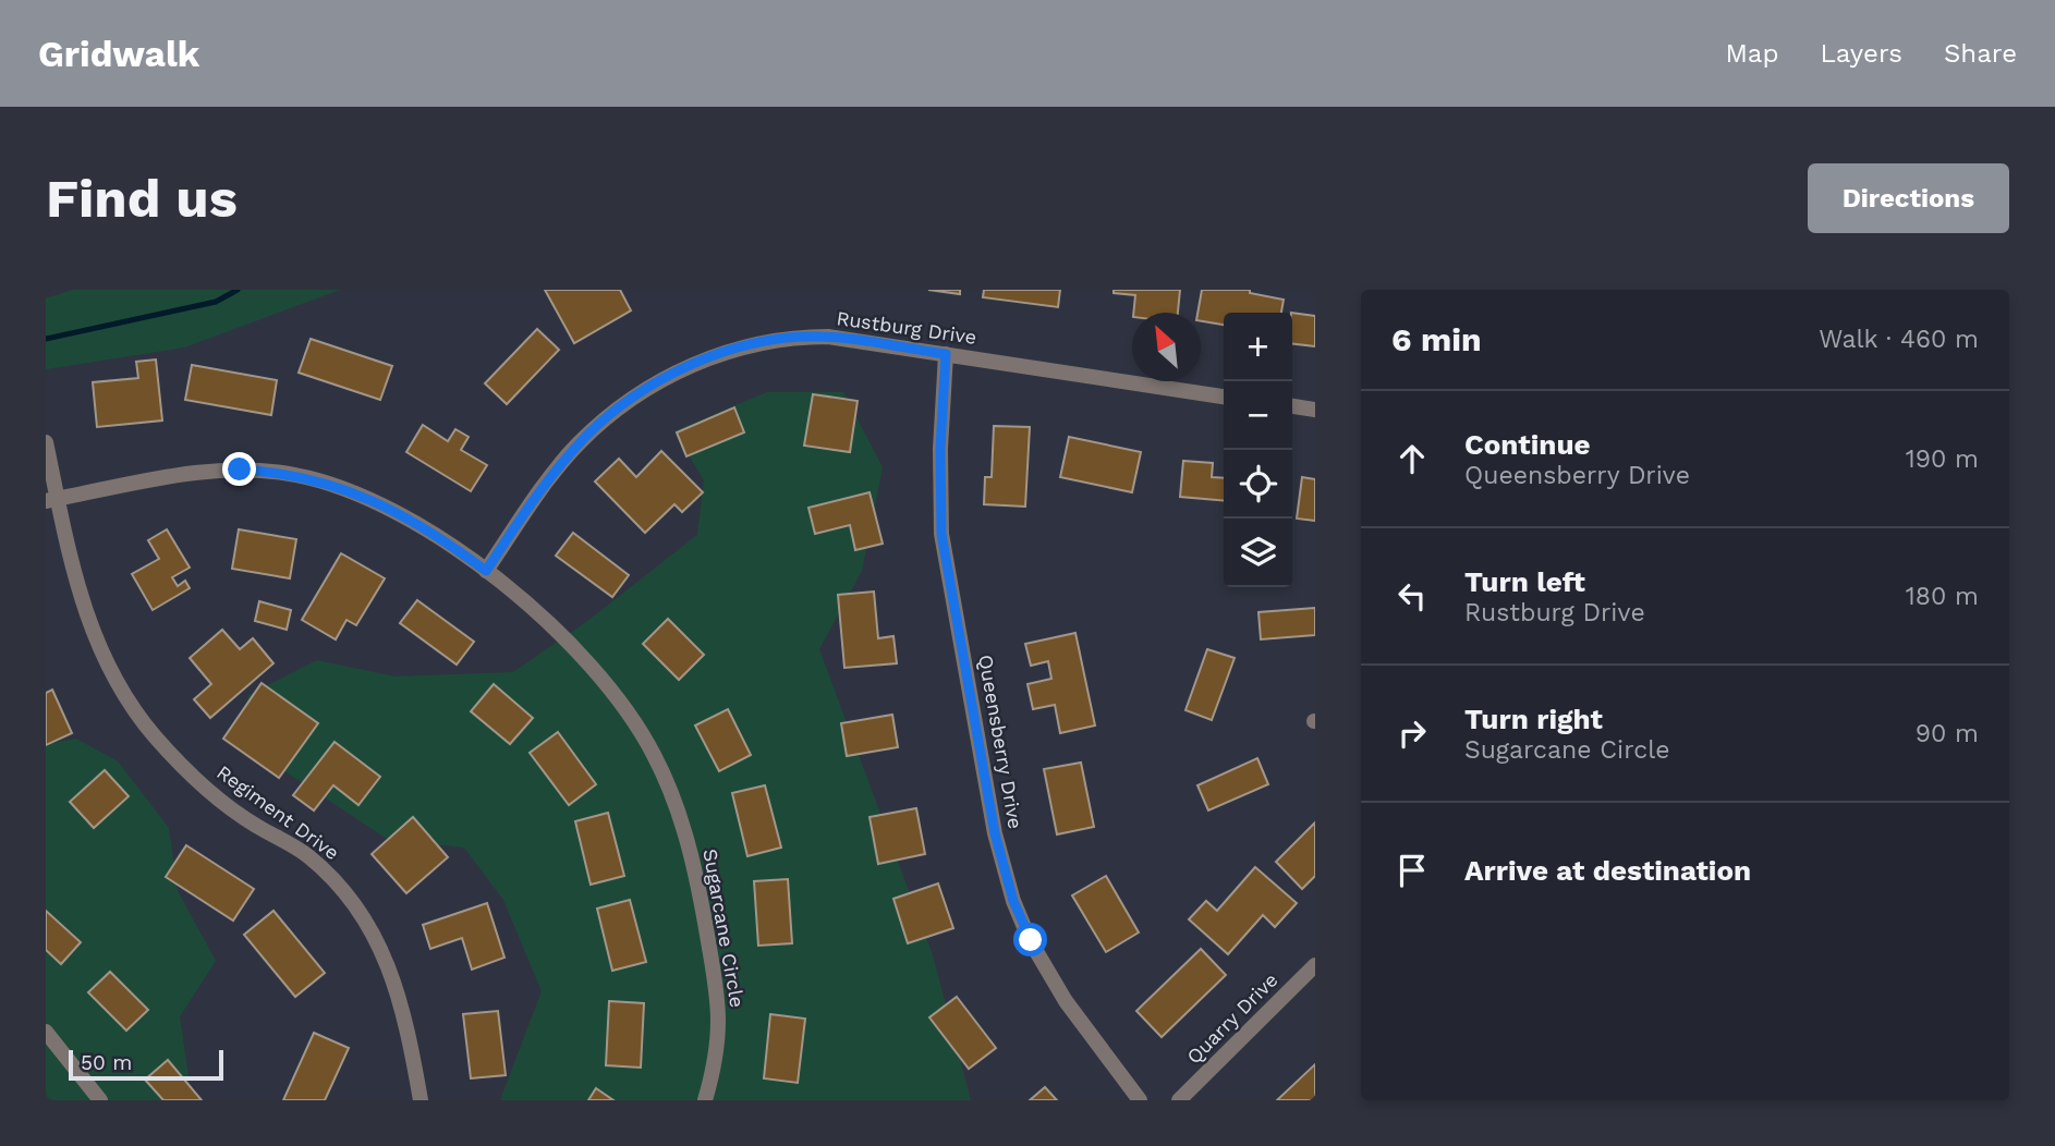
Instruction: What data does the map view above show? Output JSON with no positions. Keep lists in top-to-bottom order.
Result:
{
  "streets": {
    "street": [
      "Rustburg Drive",
      "Queensberry Drive",
      "Regiment Drive",
      "Sugarcane Circle",
      "Quarry Drive"
    ]
  },
  "crossings": [
    ["Rustburg Drive", "Queensberry Drive"],
    ["Rustburg Drive", "Sugarcane Circle"],
    ["Regiment Drive", "Sugarcane Circle"]
  ],
  "scale_bar": "50 m",
  "north": "top left",
  "page": {
    "header": "Gridwalk",
    "nav": ["Map", "Layers", "Share"],
    "buttons": "Directions",
    "title": "Find us",
    "heading": ["6 min", "Walk · 460 m"],
    "map_buttons": ["+", "−"],
    "list": [
      ["Continue", "Queensberry Drive", "190 m"],
      ["Turn left", "Rustburg Drive", "180 m"],
      ["Turn right", "Sugarcane Circle", "90 m"],
      "Arrive at destination"
    ],
    "scale": "50 m"
  }
}
